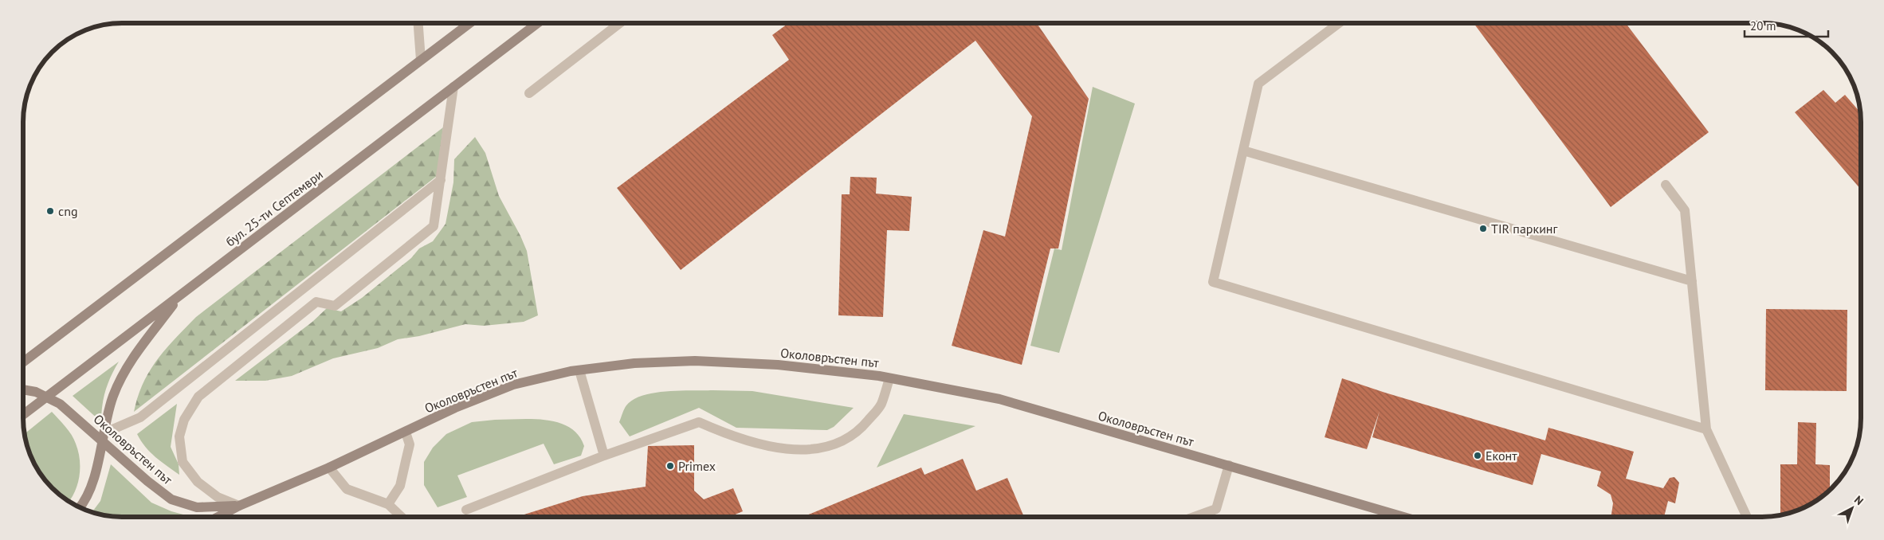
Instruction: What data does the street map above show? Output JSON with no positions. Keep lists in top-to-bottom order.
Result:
{
  "streets": {
    "main road": ["бул. 25-ти Септември", "Околовръстен път"]
  },
  "crossings": [
    ["бул. 25-ти Септември", "Околовръстен път"]
  ],
  "places": [
    "cng",
    "TIR паркинг",
    "Еконт",
    "Primex"
  ],
  "scale_bar": "20 m",
  "north": "top right"
}
